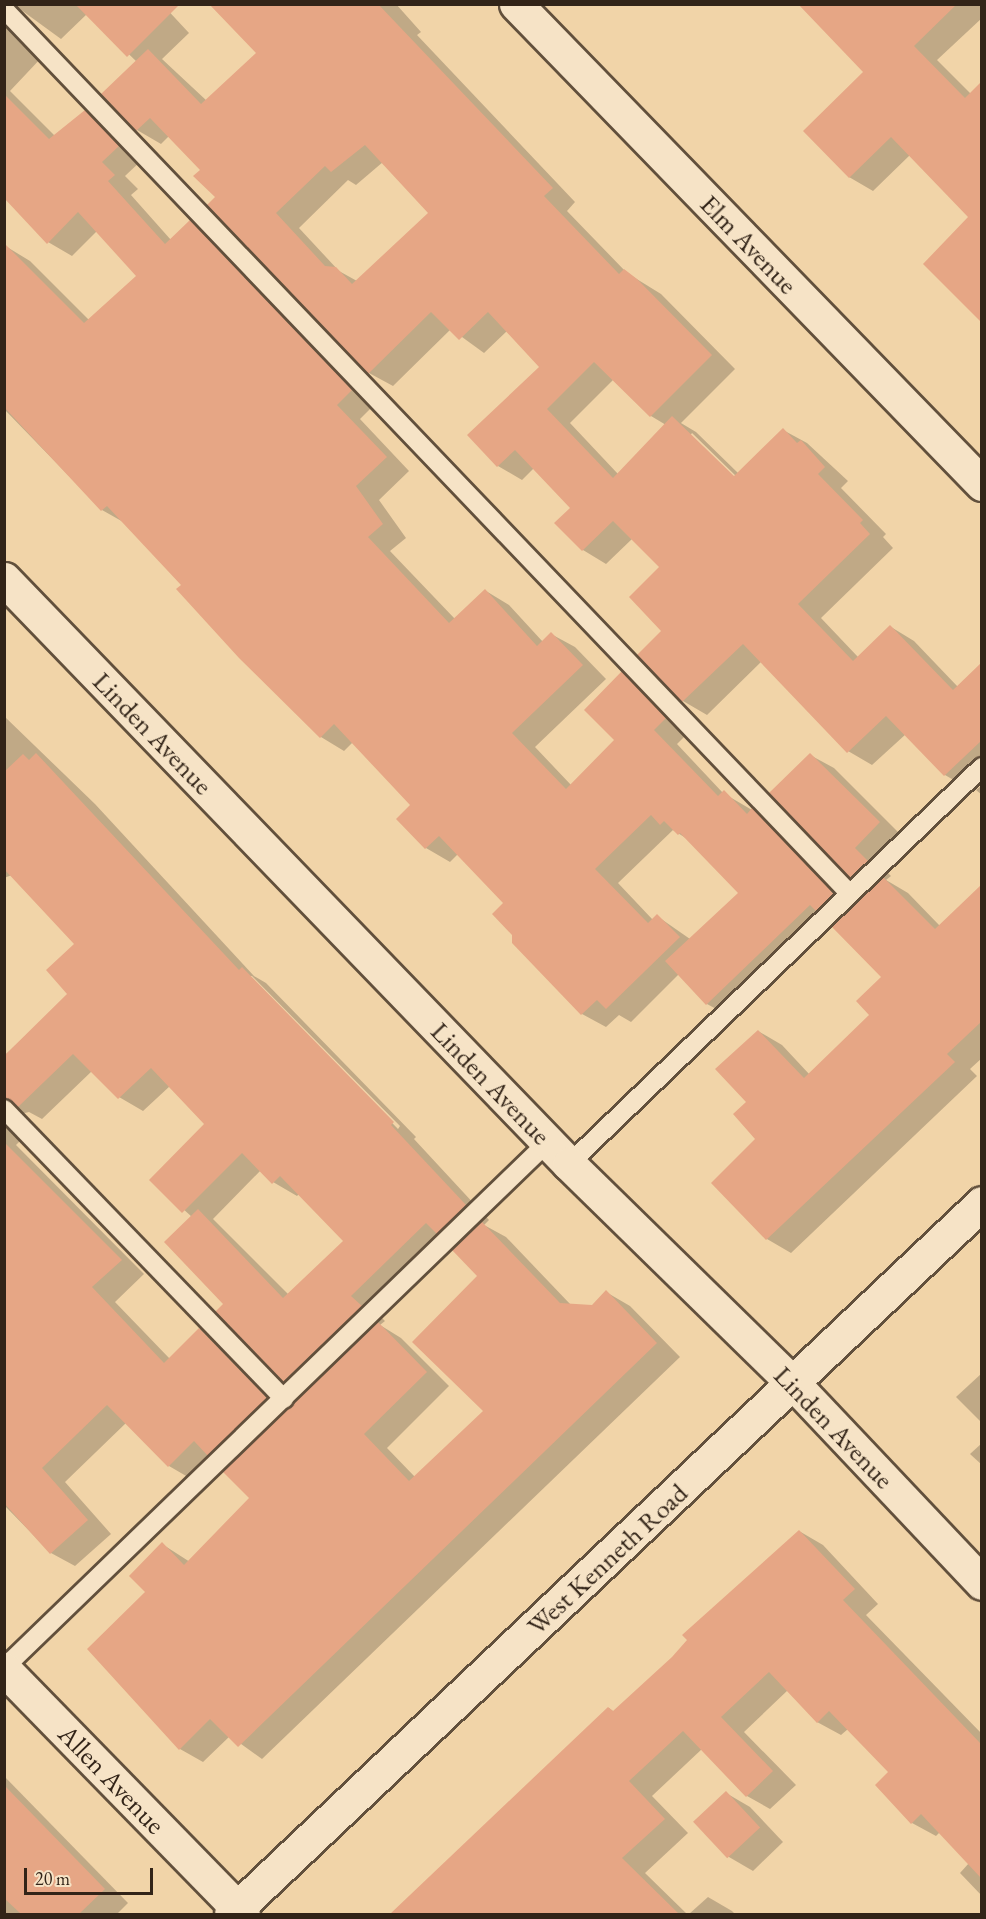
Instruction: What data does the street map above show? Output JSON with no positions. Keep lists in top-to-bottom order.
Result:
{
  "streets": {
    "street": [
      "Elm Avenue",
      "Linden Avenue",
      "West Kenneth Road",
      "Allen Avenue"
    ]
  },
  "crossings": [
    ["Linden Avenue", "West Kenneth Road"],
    ["West Kenneth Road", "Allen Avenue"]
  ],
  "scale_bar": "20 m"
}
